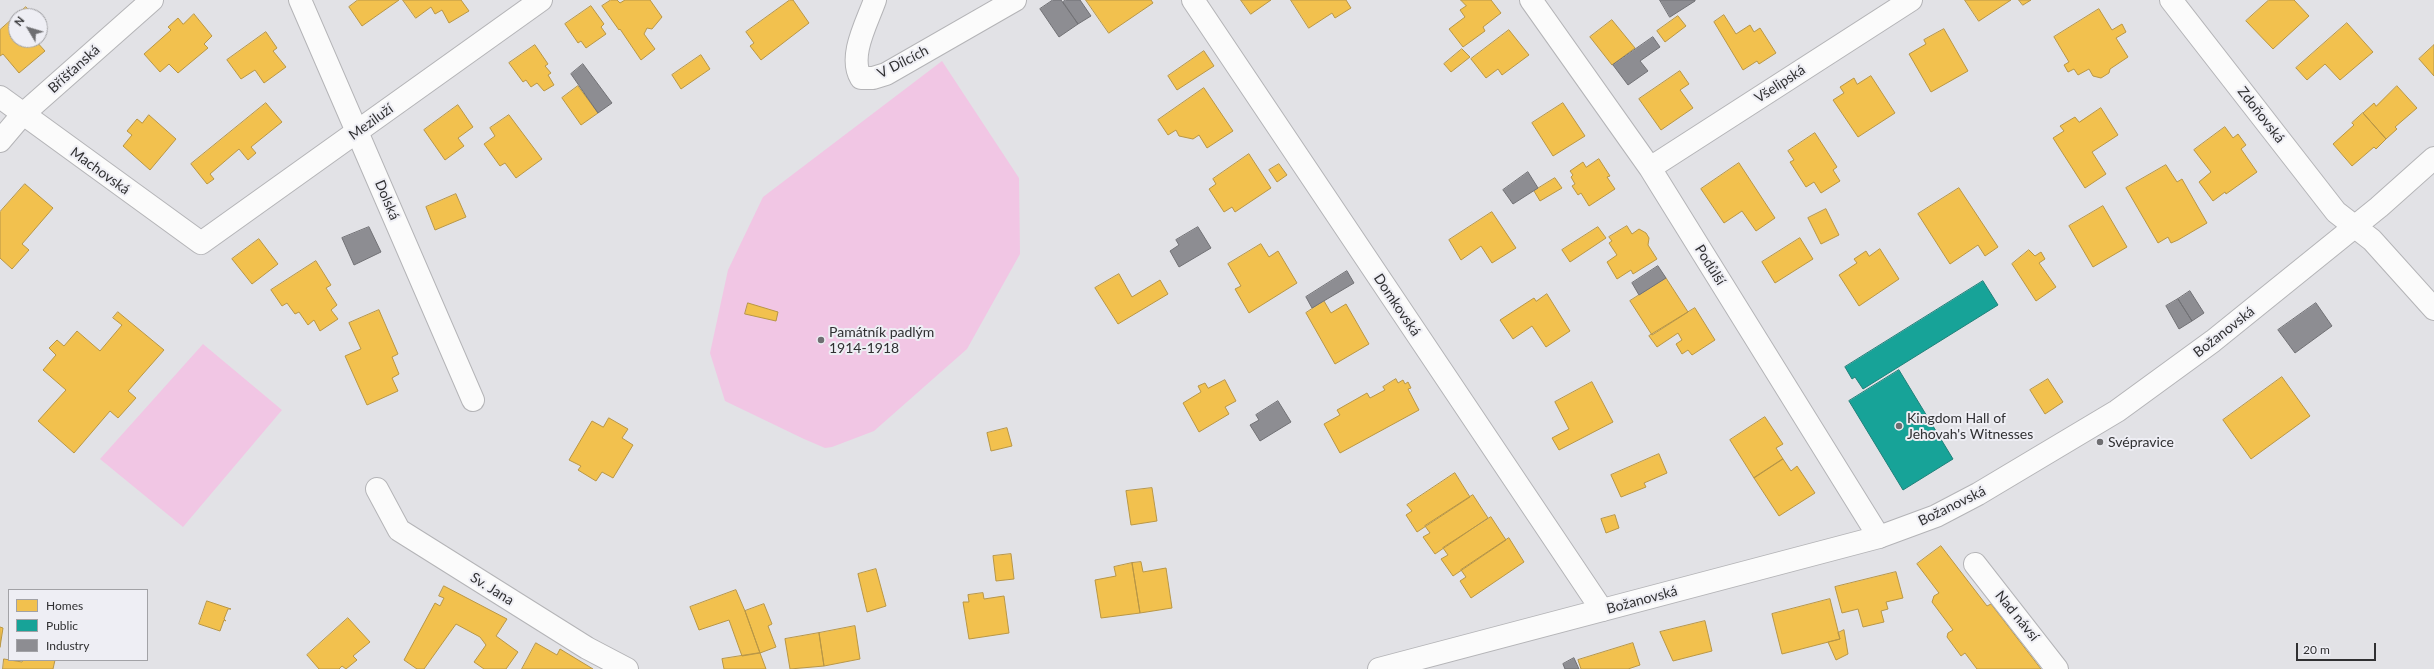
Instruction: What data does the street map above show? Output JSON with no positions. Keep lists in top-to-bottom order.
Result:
{
  "streets": {
    "street": [
      "V Dílcích",
      "Bříšťanská",
      "Všelipská",
      "Zdoňovská",
      "Meziluží",
      "Machovská",
      "Dolská",
      "Podůlší",
      "Domkovská",
      "Božanovská",
      "Sv. Jana",
      "Nad návsí"
    ]
  },
  "crossings": [
    ["Bříšťanská", "Machovská"],
    ["Všelipská", "Podůlší"],
    ["Zdoňovská", "Božanovská"],
    ["Meziluží", "Machovská"],
    ["Meziluží", "Dolská"],
    ["Podůlší", "Božanovská"],
    ["Domkovská", "Božanovská"]
  ],
  "places": ["Památník padlým 1914-1918", "Kingdom Hall of Jehovah's Witnesses", "Svépravice"],
  "legend": ["Homes", "Public", "Industry"],
  "scale_bar": "20 m",
  "north": "top left"
}
